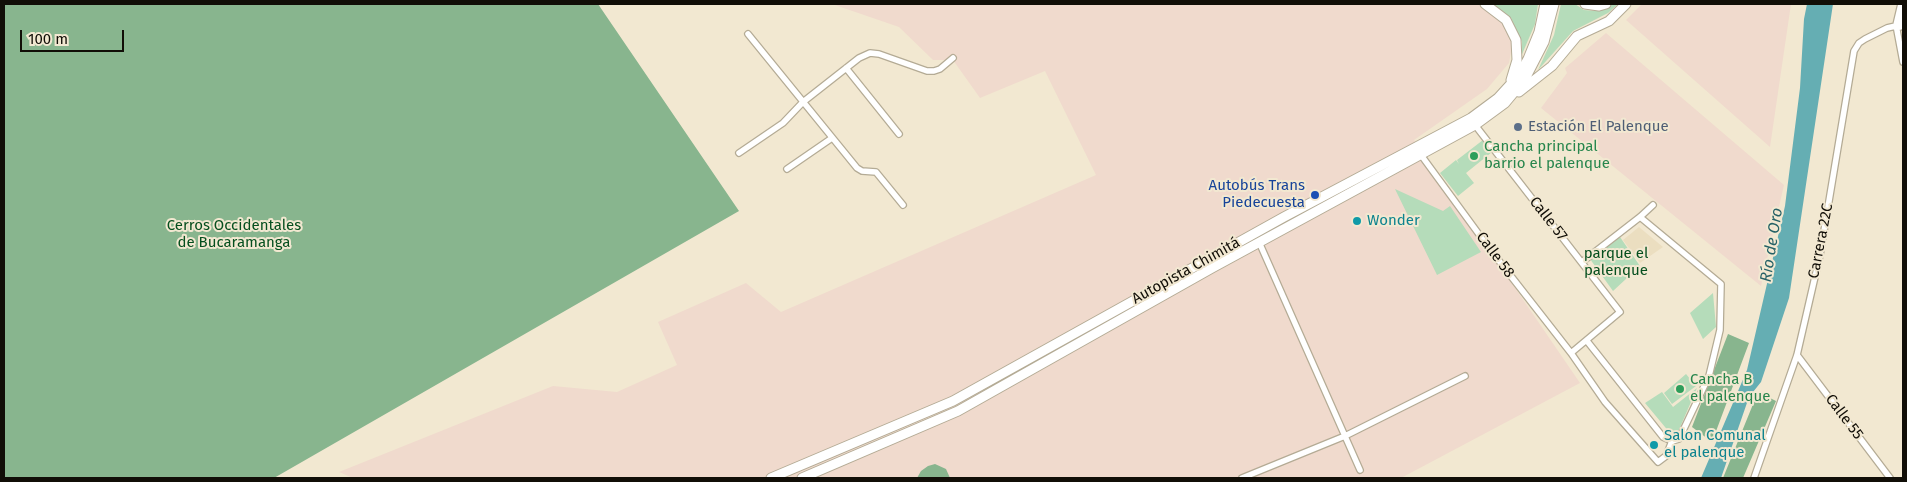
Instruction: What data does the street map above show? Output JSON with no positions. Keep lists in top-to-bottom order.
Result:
{
  "streets": {
    "highway": ["Autopista Chimitá"],
    "street": [
      "Calle 57",
      "Carrera 22C",
      "Calle 58",
      "Calle 55"
    ]
  },
  "crossings": [
    ["Calle 57", "Autopista Chimitá"],
    ["Carrera 22C", "Calle 55"],
    ["Calle 58", "Autopista Chimitá"]
  ],
  "water": ["Río de Oro"],
  "parks": ["Cerros Occidentales de Bucaramanga", "parque el palenque"],
  "places": [
    "Estación El Palenque",
    "Cancha principal barrio el palenque",
    "Autobús Trans Piedecuesta",
    "Wonder",
    "Cancha B el palenque",
    "Salon Comunal el palenque"
  ],
  "scale_bar": "100 m"
}
